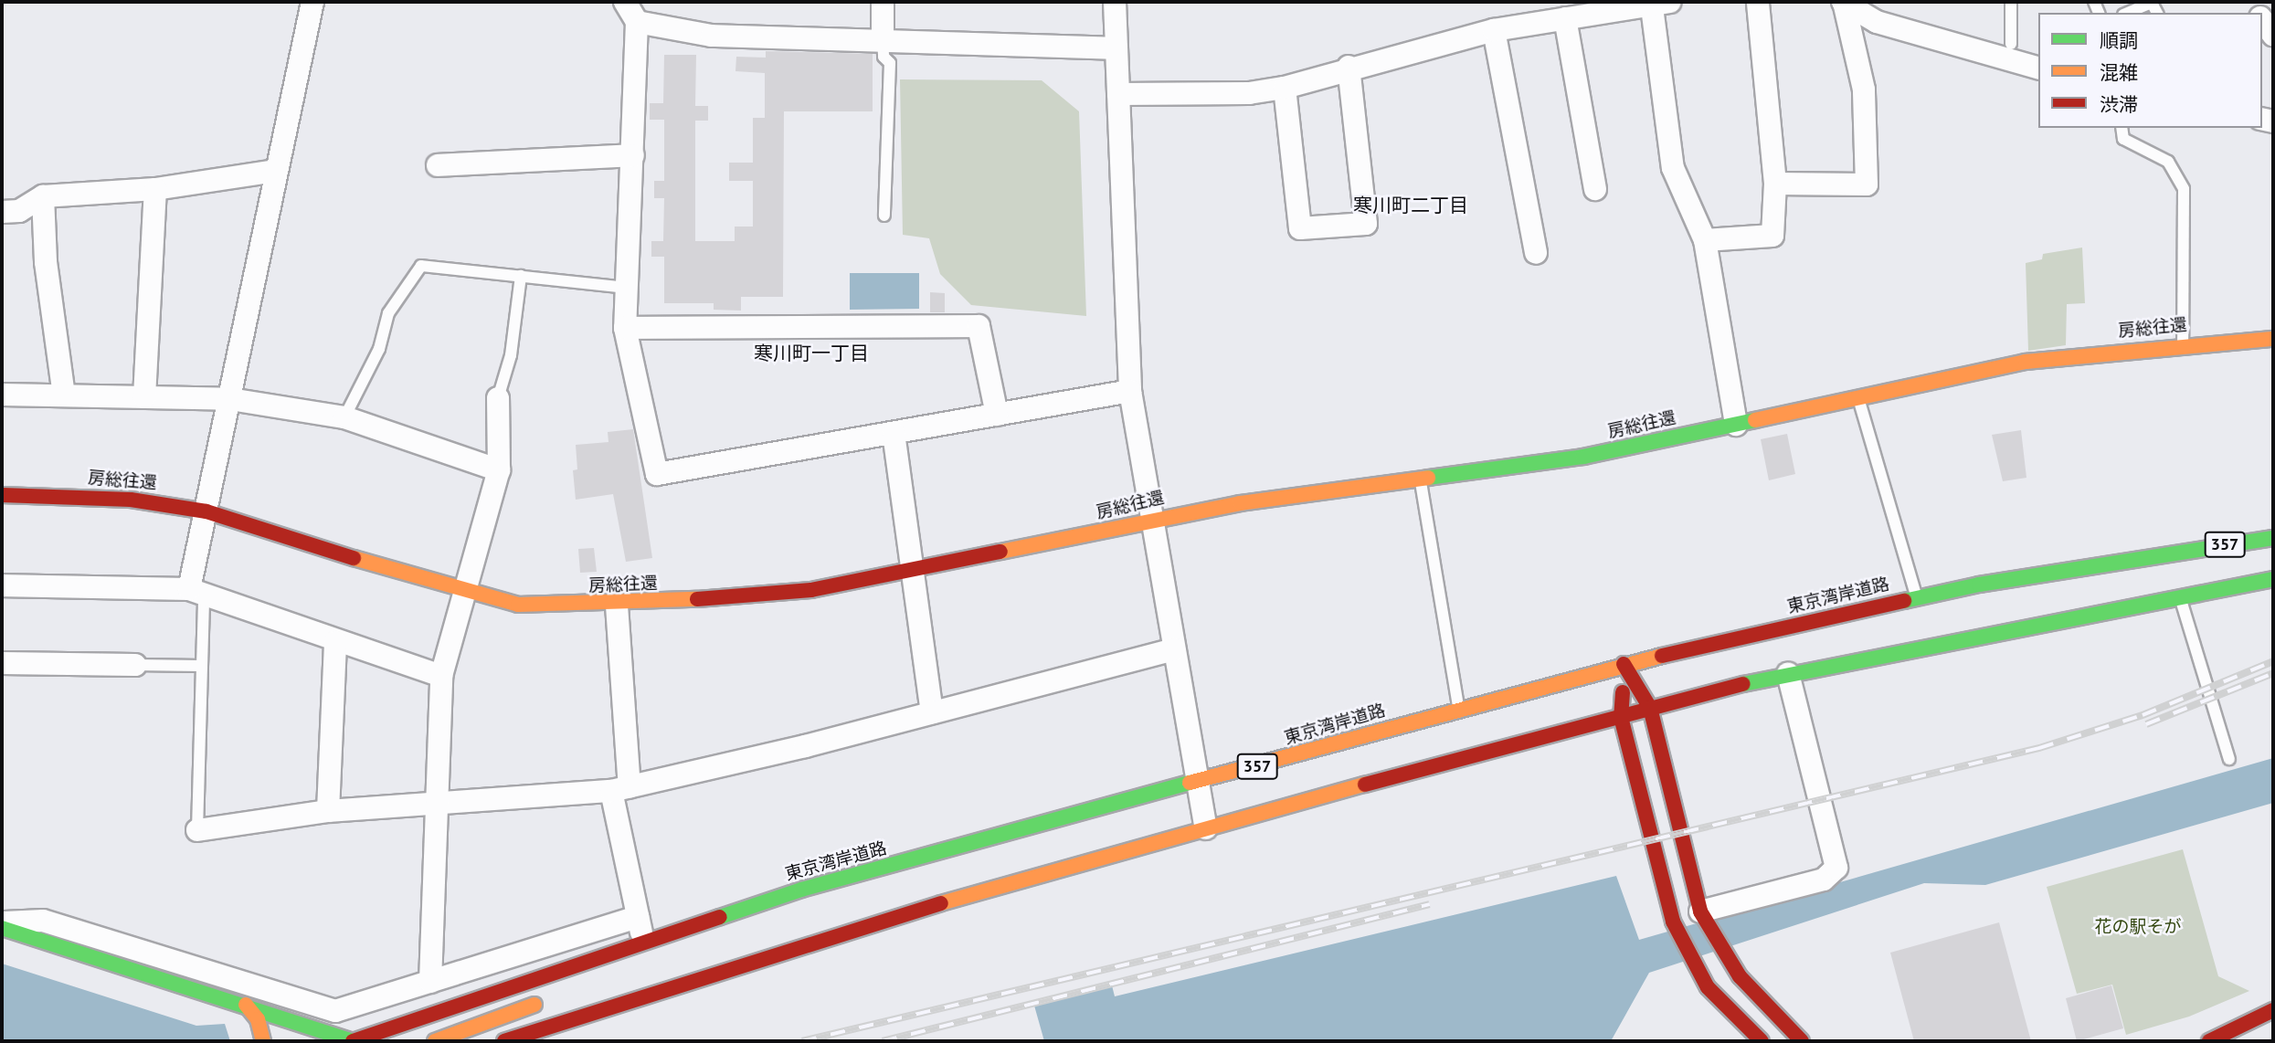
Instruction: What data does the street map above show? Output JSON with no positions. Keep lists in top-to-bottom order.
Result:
{
  "streets": {
    "main road": ["房総往還", "357", "東京湾岸道路"]
  },
  "districts": ["寒川町二丁目", "寒川町一丁目"],
  "parks": ["花の駅そが"],
  "legend": ["順調", "混雑", "渋滞"]
}
